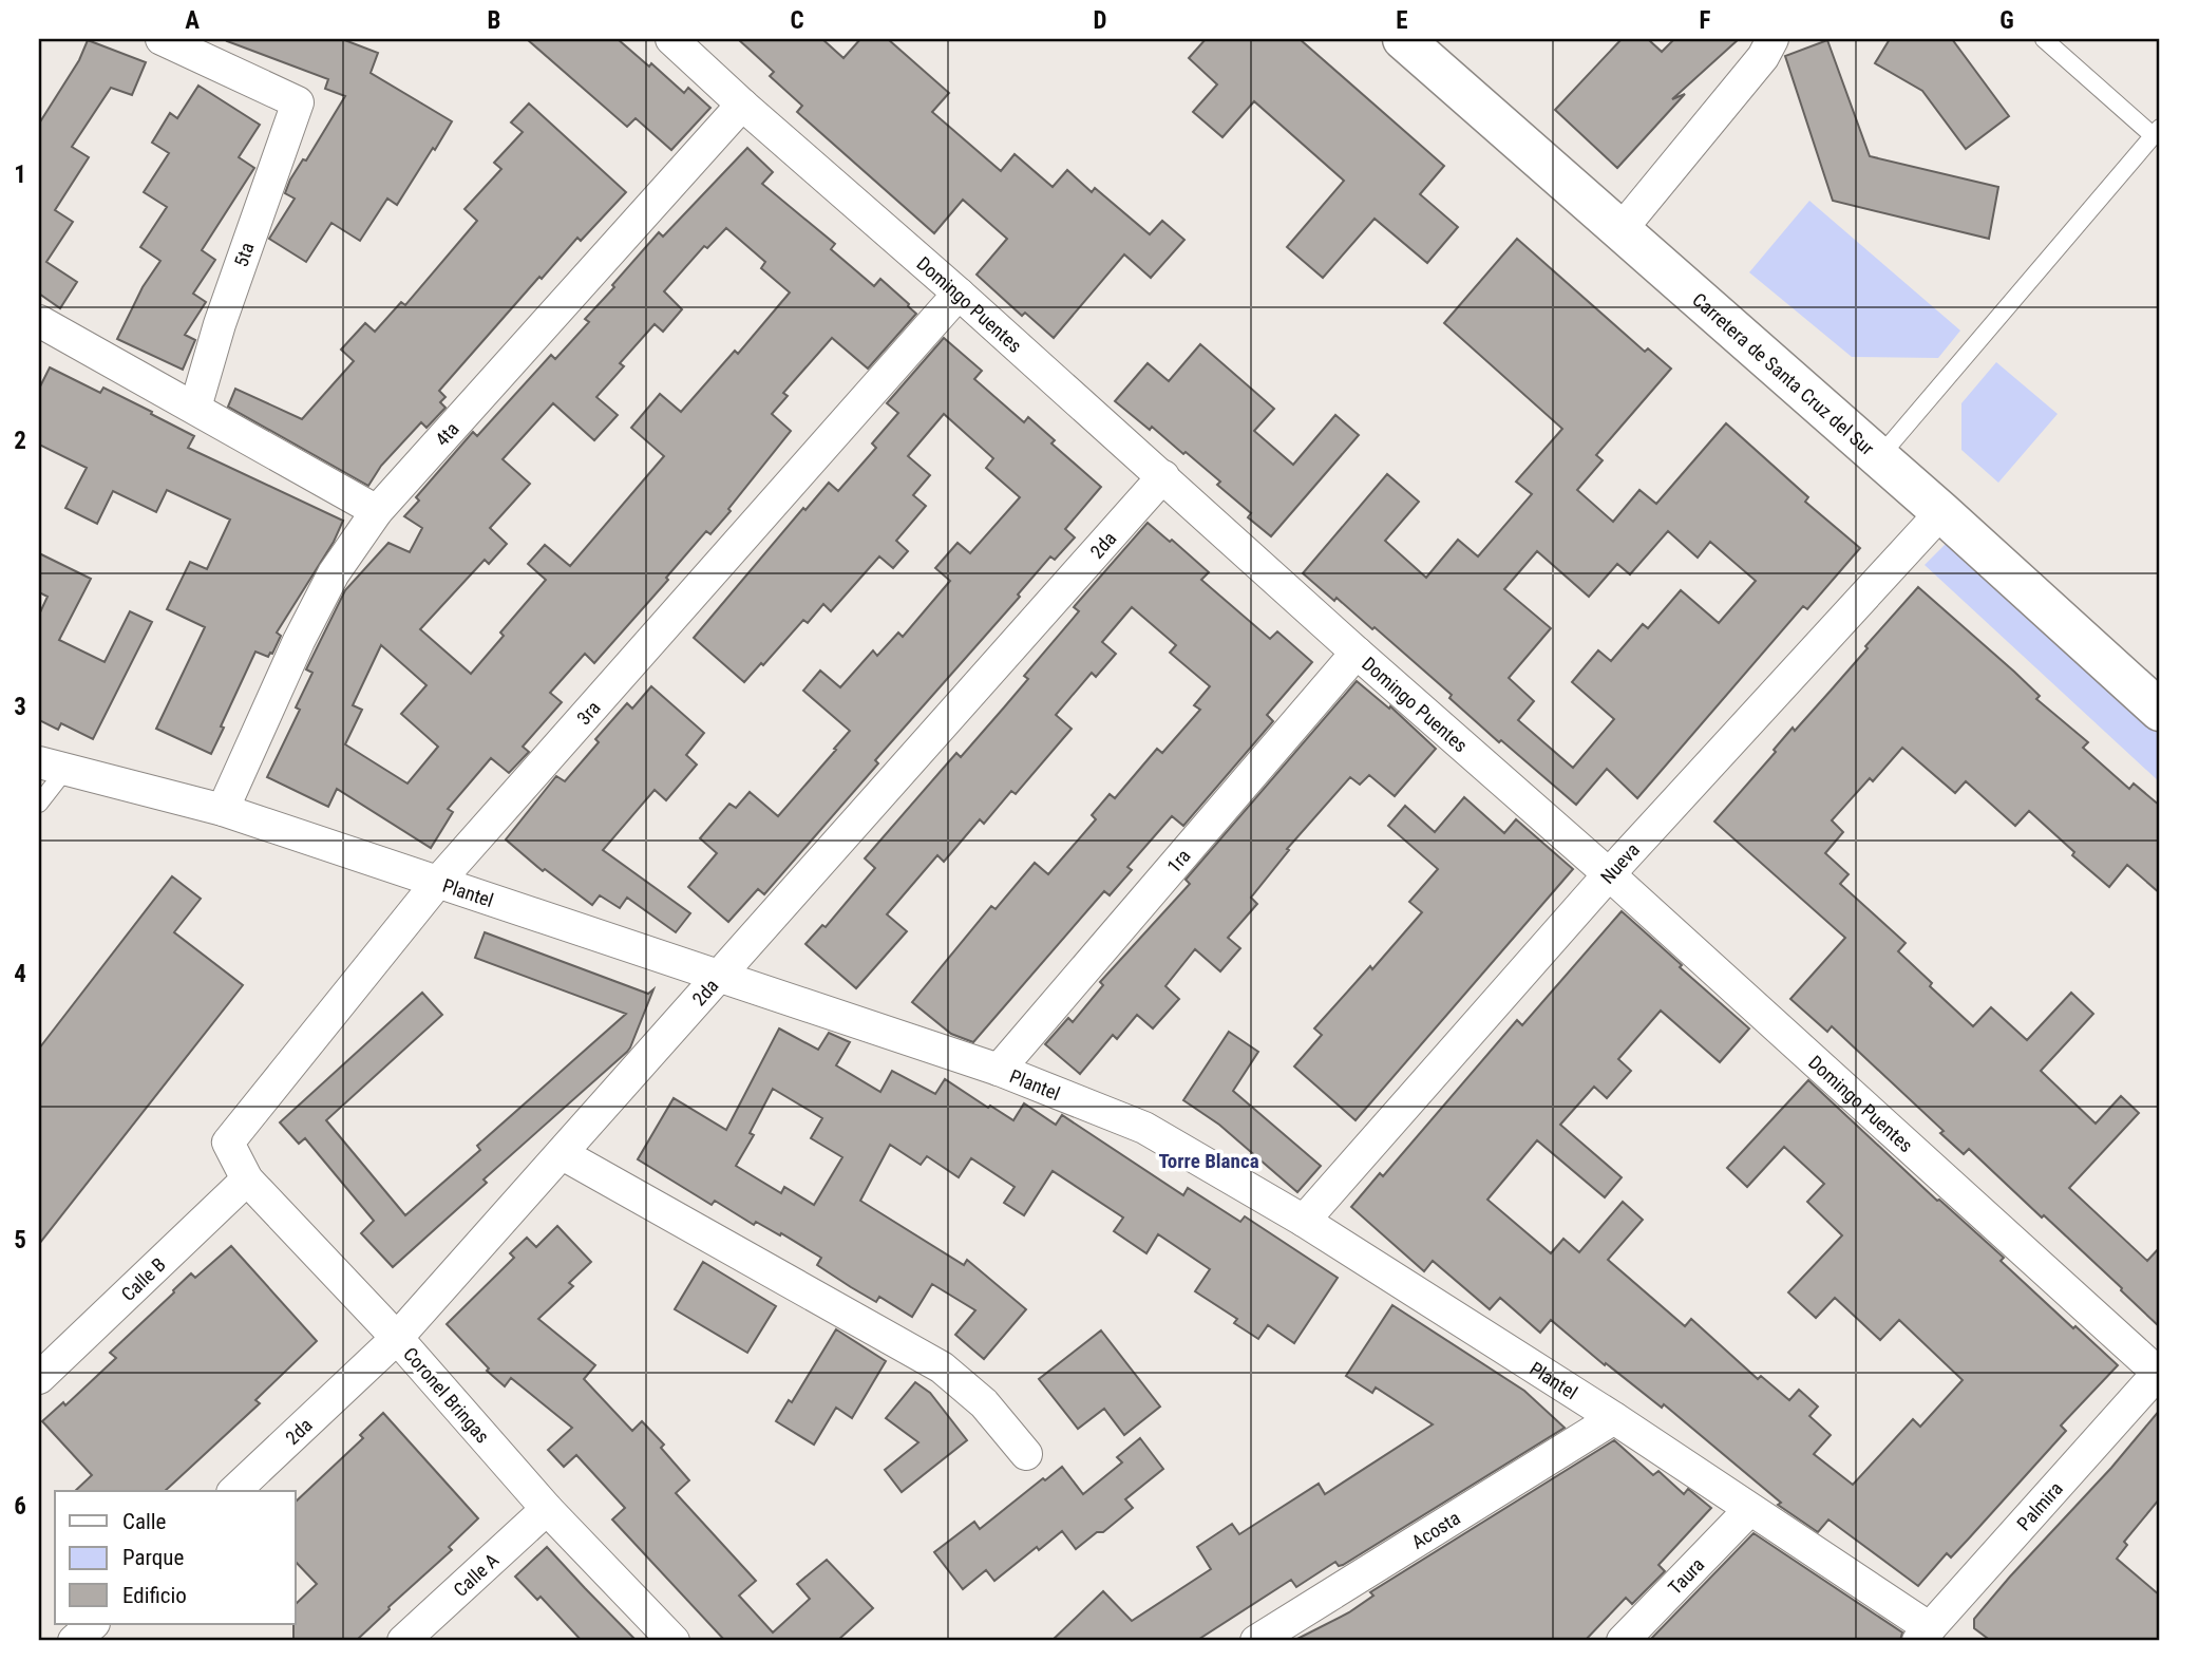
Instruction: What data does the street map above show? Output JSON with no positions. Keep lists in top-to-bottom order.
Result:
{
  "streets": {
    "main road": ["Carretera de Santa Cruz del Sur"],
    "street": [
      "5ta",
      "Domingo Puentes",
      "4ta",
      "2da",
      "3ra",
      "1ra",
      "Nueva",
      "Plantel",
      "Calle B",
      "Coronel Bringas",
      "Palmira",
      "Acosta",
      "Calle A",
      "Taura"
    ]
  },
  "crossings": [
    ["Domingo Puentes", "4ta"],
    ["Domingo Puentes", "2da"],
    ["Domingo Puentes", "3ra"],
    ["Domingo Puentes", "1ra"],
    ["Domingo Puentes", "Nueva"],
    ["Domingo Puentes", "Palmira"],
    ["Carretera de Santa Cruz del Sur", "Nueva"],
    ["4ta", "Plantel"],
    ["2da", "Plantel"],
    ["2da", "Coronel Bringas"],
    ["3ra", "Plantel"],
    ["3ra", "Coronel Bringas"],
    ["1ra", "Plantel"],
    ["Nueva", "Plantel"],
    ["Plantel", "Palmira"],
    ["Plantel", "Acosta"],
    ["Plantel", "Taura"],
    ["Calle B", "Coronel Bringas"],
    ["Coronel Bringas", "Calle A"]
  ],
  "districts": ["Torre Blanca"],
  "legend": ["Calle", "Parque", "Edificio"],
  "grid": {
    "columns": [
      "A",
      "B",
      "C",
      "D",
      "E",
      "F",
      "G"
    ],
    "rows": [
      "1",
      "2",
      "3",
      "4",
      "5",
      "6"
    ]
  }
}
